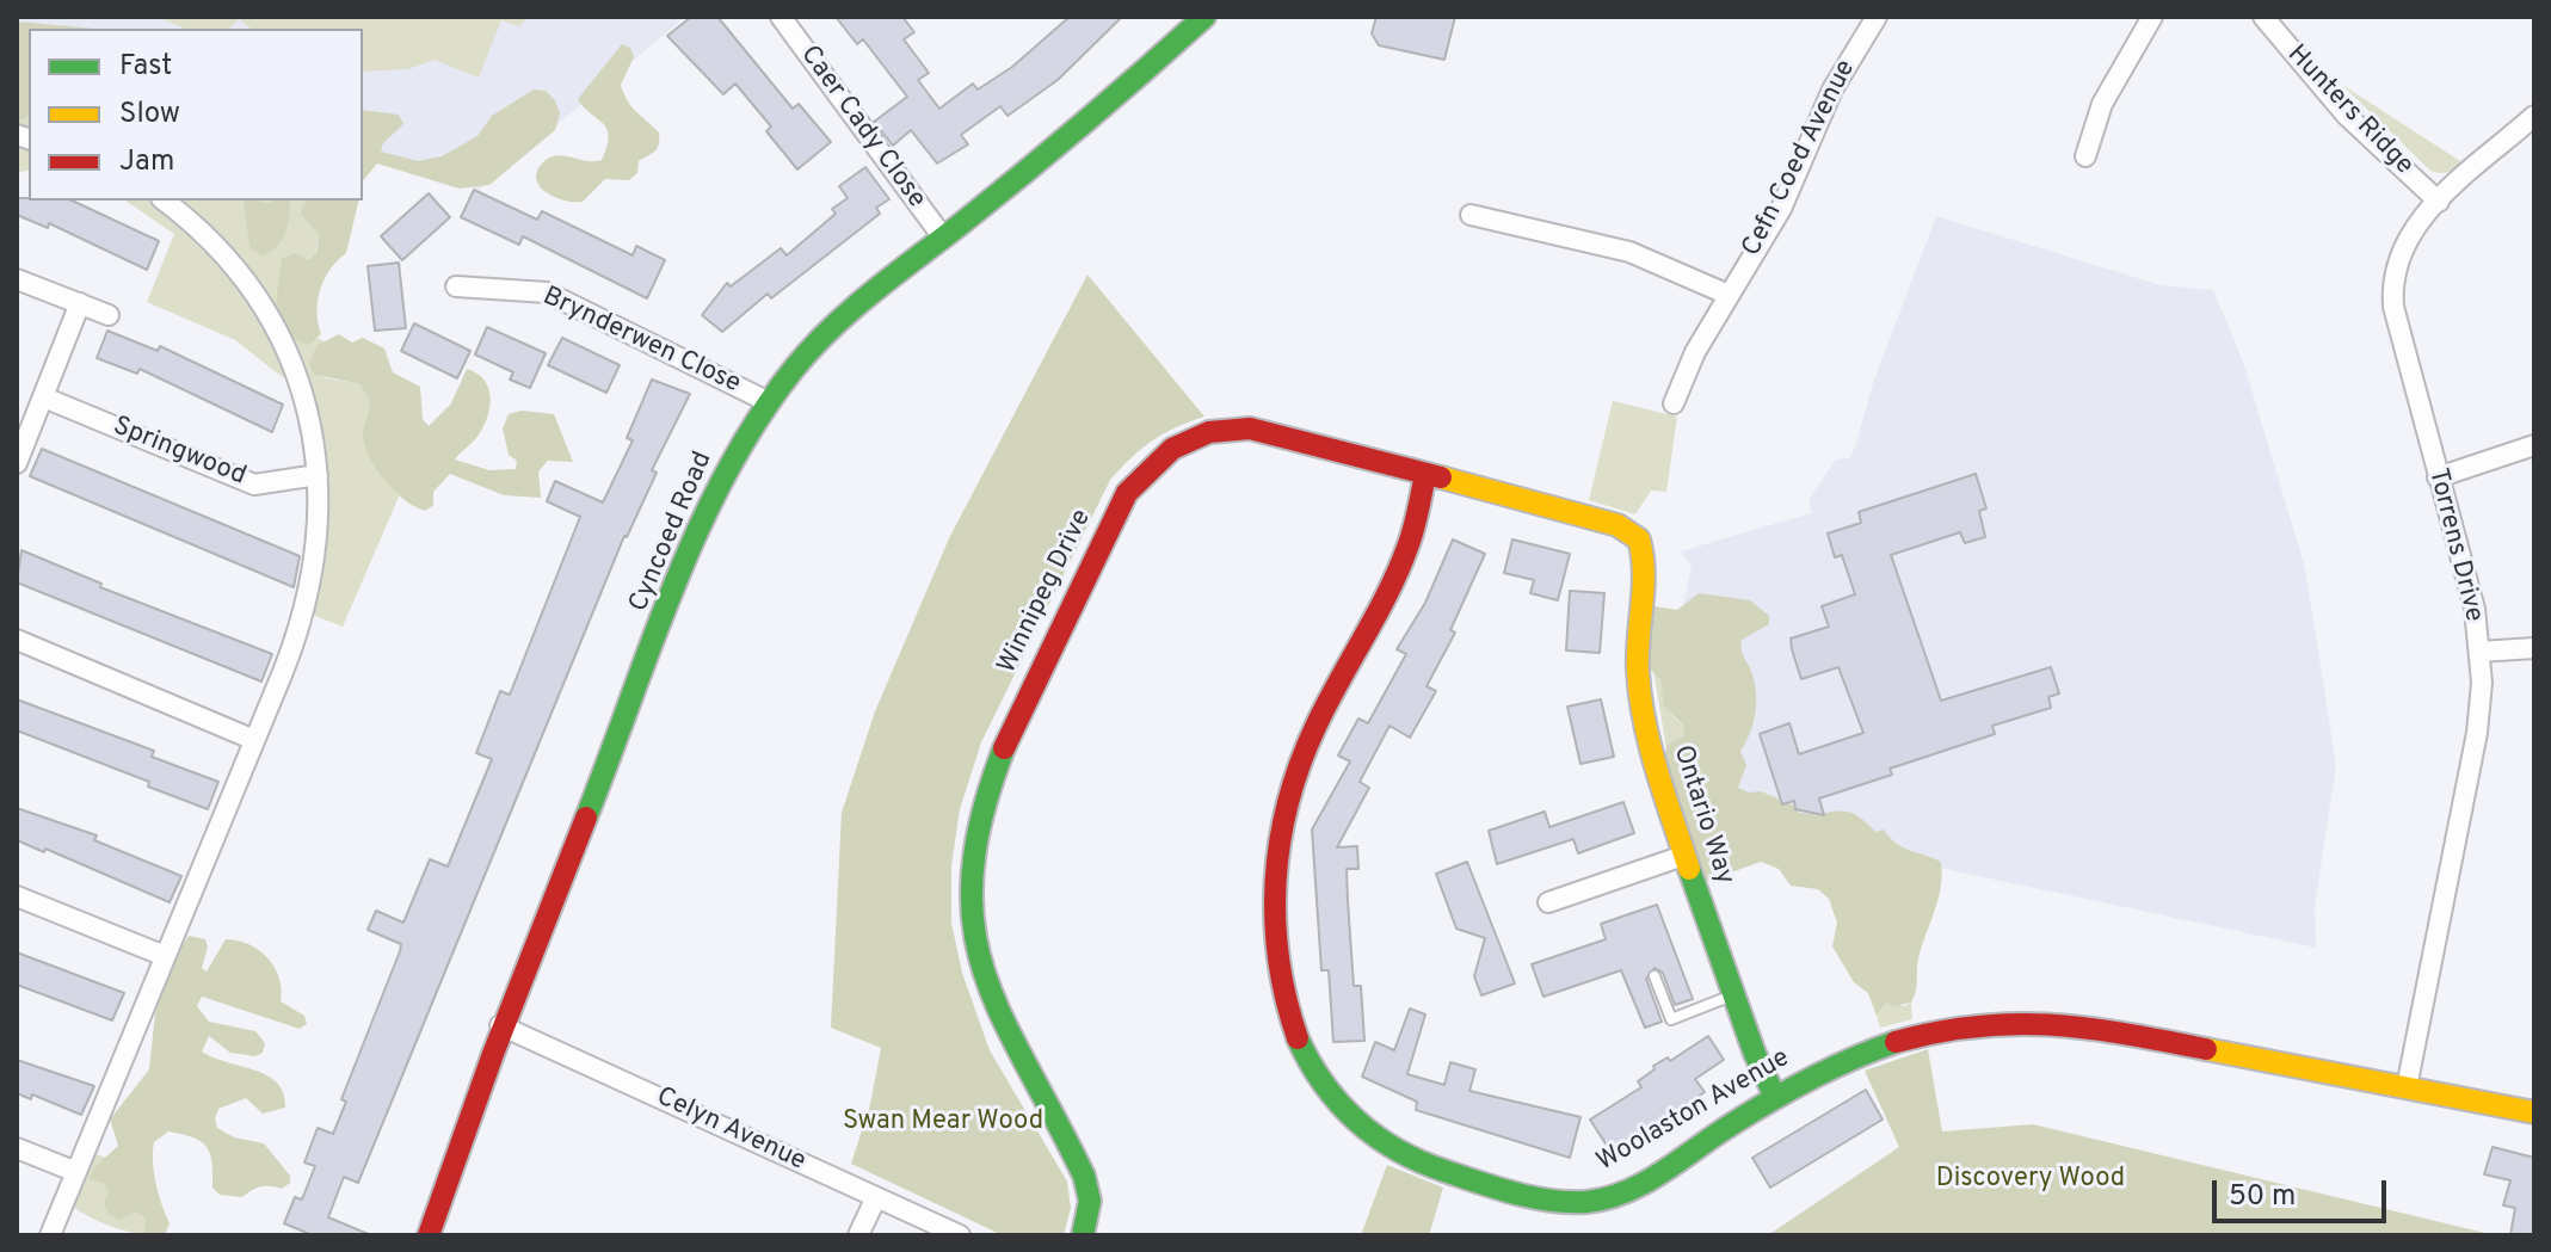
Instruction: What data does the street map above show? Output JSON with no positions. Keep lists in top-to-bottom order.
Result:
{
  "streets": {
    "street": [
      "Hunters Ridge",
      "Caer Cady Close",
      "Cefn Coed Avenue",
      "Brynderwen Close",
      "Springwood",
      "Cyncoed Road",
      "Torrens Drive",
      "Winnipeg Drive",
      "Ontario Way",
      "Woolaston Avenue",
      "Celyn Avenue"
    ]
  },
  "crossings": [
    ["Hunters Ridge", "Torrens Drive"],
    ["Caer Cady Close", "Cyncoed Road"],
    ["Brynderwen Close", "Cyncoed Road"],
    ["Cyncoed Road", "Celyn Avenue"],
    ["Torrens Drive", "Woolaston Avenue"],
    ["Winnipeg Drive", "Ontario Way"],
    ["Winnipeg Drive", "Woolaston Avenue"],
    ["Ontario Way", "Woolaston Avenue"]
  ],
  "parks": ["Swan Mear Wood", "Discovery Wood"],
  "legend": ["Fast", "Slow", "Jam"],
  "scale_bar": "50 m"
}
